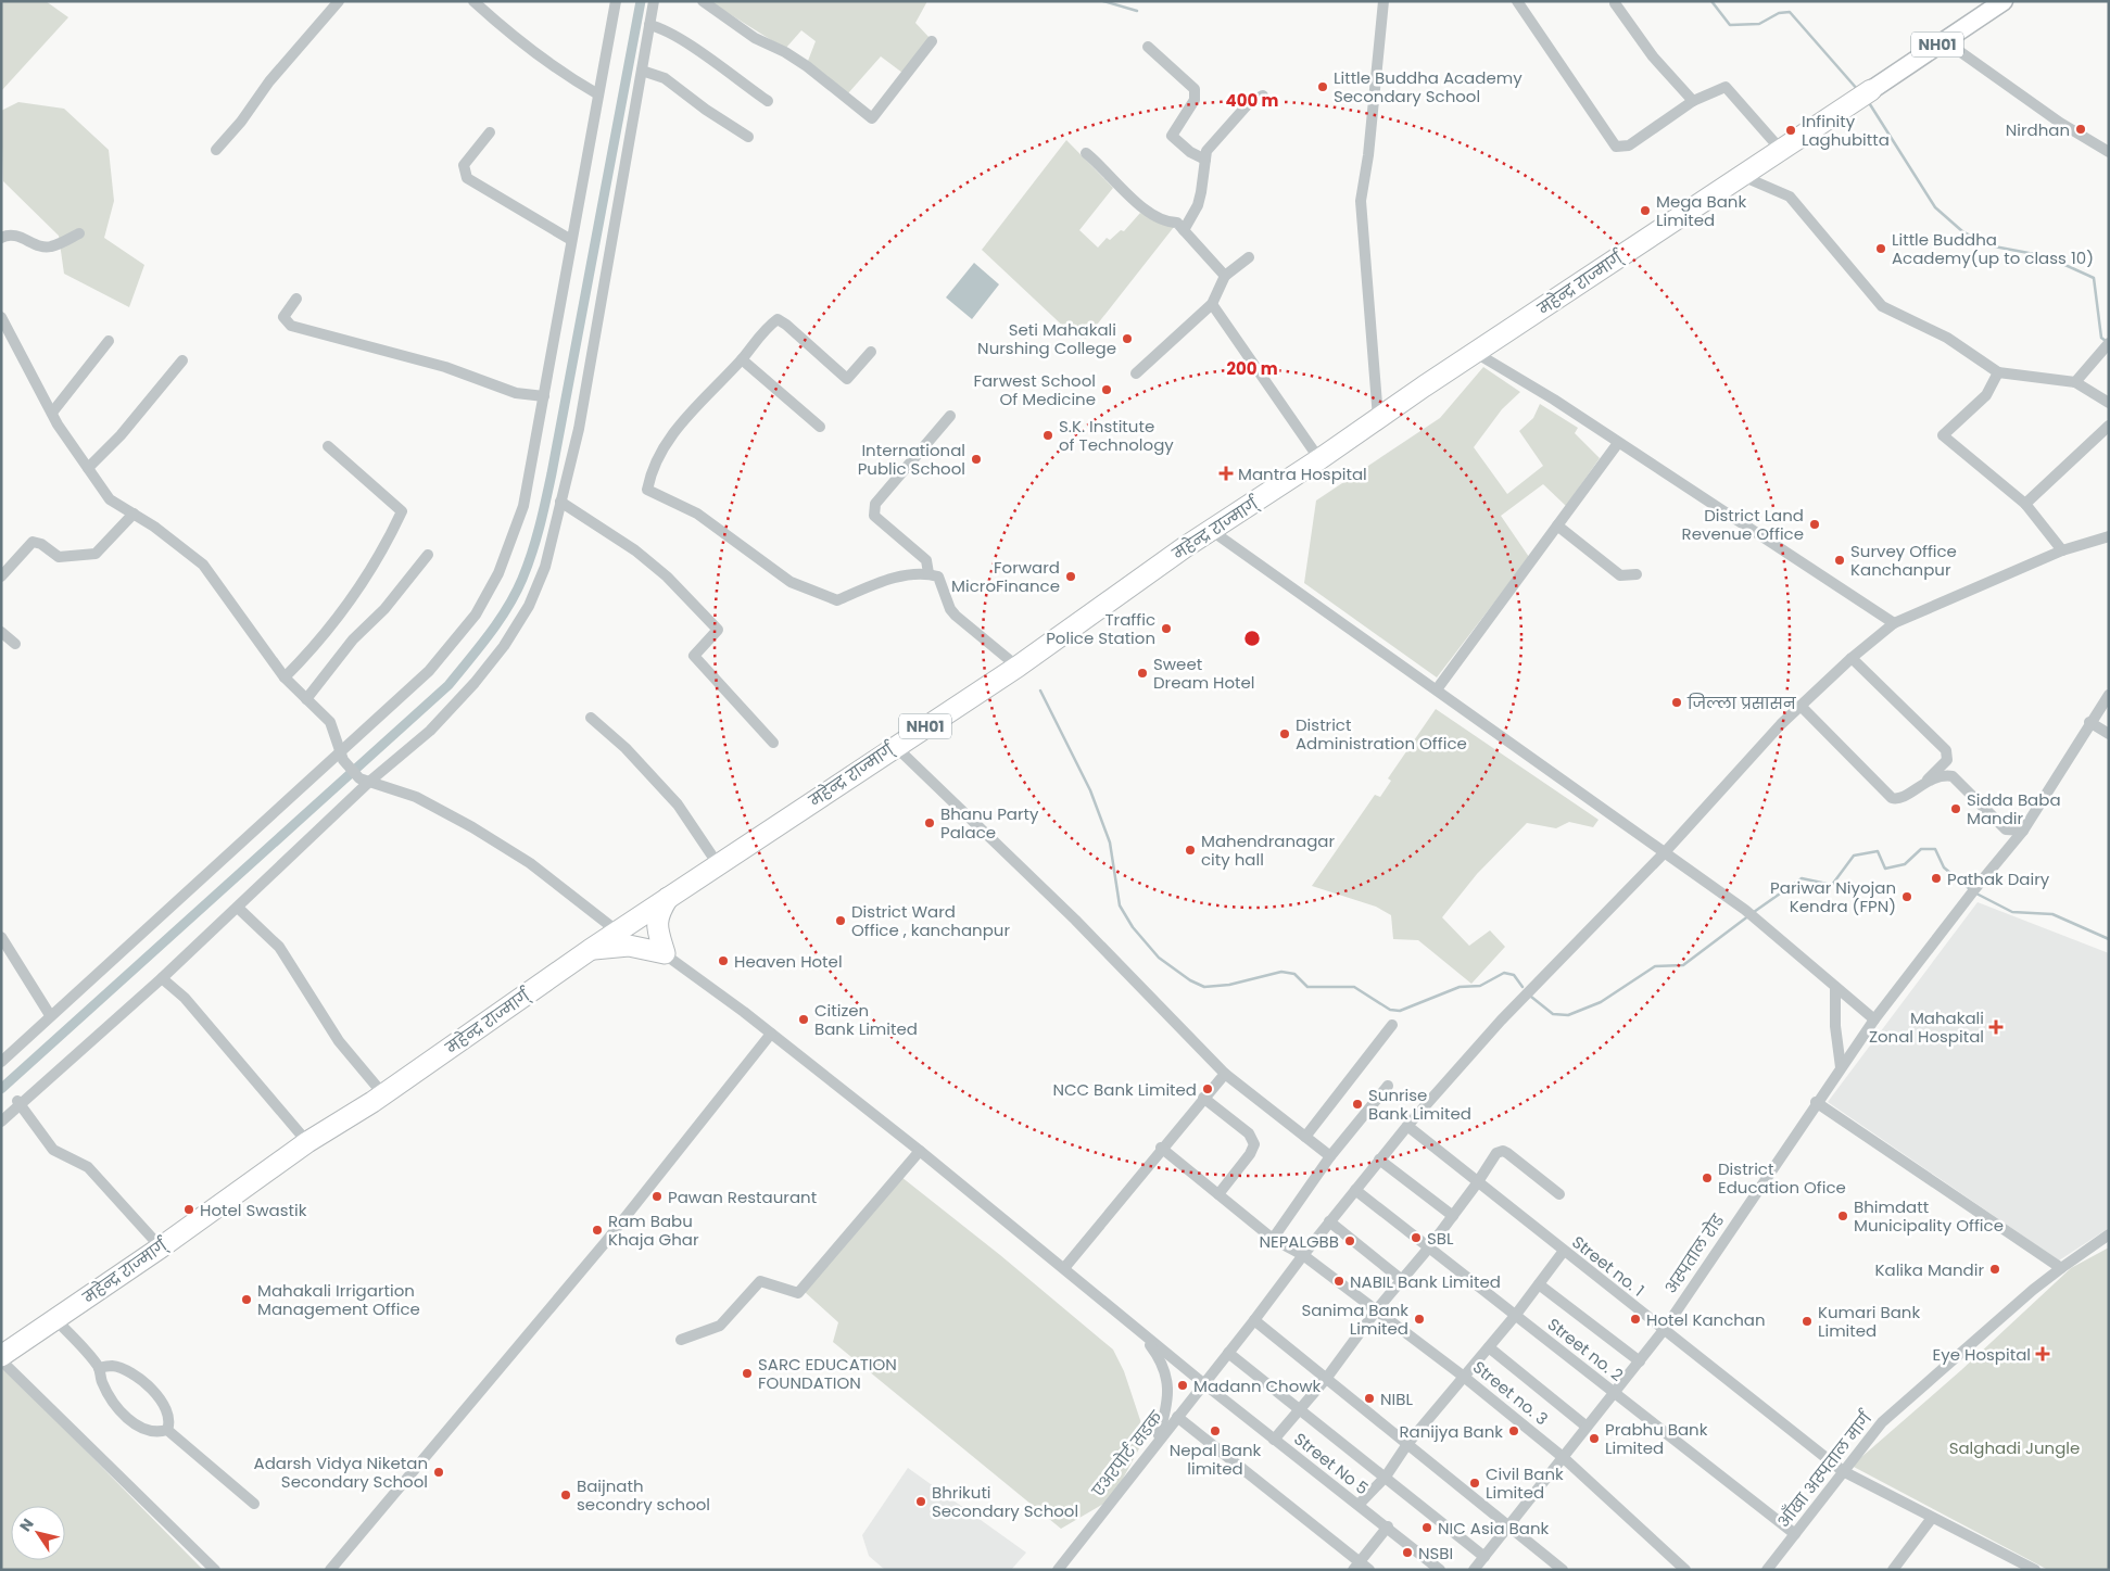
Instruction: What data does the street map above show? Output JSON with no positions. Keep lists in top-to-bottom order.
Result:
{
  "streets": {
    "highway": ["NH01", "महेन्द्र राज्मार्ग्"],
    "street": [
      "अस्पताल रोड",
      "Street no. 1",
      "Street no. 2",
      "Street no. 3",
      "एअरपोर्ट सडक",
      "Street No 5",
      "आँखा अस्पताल मार्ग"
    ]
  },
  "crossings": [
    ["अस्पताल रोड", "Street no. 1"],
    ["अस्पताल रोड", "Street no. 2"],
    ["अस्पताल रोड", "Street no. 3"],
    ["Street no. 1", "एअरपोर्ट सडक"],
    ["Street no. 1", "आँखा अस्पताल मार्ग"],
    ["Street no. 2", "एअरपोर्ट सडक"],
    ["Street no. 2", "आँखा अस्पताल मार्ग"],
    ["Street no. 3", "एअरपोर्ट सडक"],
    ["एअरपोर्ट सडक", "Street No 5"]
  ],
  "parks": ["Salghadi Jungle"],
  "places": {
    "other": [
      "Little Buddha Academy Secondary School",
      "Nirdhan",
      "Infinity Laghubitta",
      "Mega Bank Limited",
      "Little Buddha Academy(up to class 10)",
      "Seti Mahakali Nurshing College",
      "Farwest School Of Medicine",
      "S.K. Institute of Technology",
      "International Public School",
      "District Land Revenue Office",
      "Survey Office Kanchanpur",
      "Forward MicroFinance",
      "Traffic Police Station",
      "Sweet Dream Hotel",
      "जिल्ला प्रसासन",
      "District Administration Office",
      "Sidda Baba Mandir",
      "Bhanu Party Palace",
      "Mahendranagar city hall",
      "Pathak Dairy",
      "Pariwar Niyojan Kendra (FPN)",
      "District Ward Office , kanchanpur",
      "Heaven Hotel",
      "Citizen Bank Limited",
      "NCC Bank Limited",
      "Sunrise Bank Limited",
      "District Education Ofice",
      "Pawan Restaurant",
      "Hotel Swastik",
      "Bhimdatt Municipality Office",
      "Ram Babu Khaja Ghar",
      "SBL",
      "NEPALGBB",
      "Kalika Mandir",
      "NABIL Bank Limited",
      "Mahakali Irrigartion Management Office",
      "Sanima Bank Limited",
      "Hotel Kanchan",
      "Kumari Bank Limited",
      "SARC EDUCATION FOUNDATION",
      "Madann Chowk",
      "NIBL",
      "Nepal Bank limited",
      "Ranijya Bank",
      "Prabhu Bank Limited",
      "Adarsh Vidya Niketan Secondary School",
      "Civil Bank Limited",
      "Baijnath secondry school",
      "Bhrikuti Secondary School",
      "NIC Asia Bank",
      "NSBI"
    ],
    "health": ["Mantra Hospital", "Mahakali Zonal Hospital", "Eye Hospital"]
  },
  "north": "top left",
  "rings": ["400 m", "200 m"]
}
